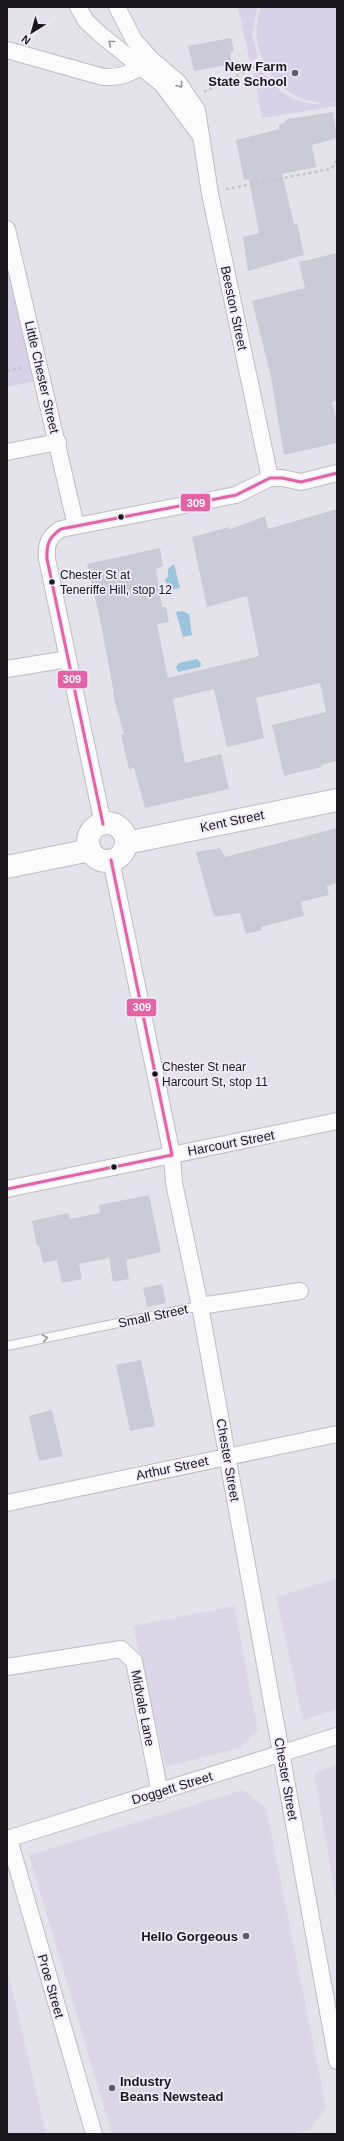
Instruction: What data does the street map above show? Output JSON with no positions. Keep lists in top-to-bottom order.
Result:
{
  "streets": {
    "street": [
      "Beeston Street",
      "Little Chester Street",
      "Kent Street",
      "Harcourt Street",
      "Small Street",
      "Chester Street",
      "Arthur Street",
      "Midvale Lane",
      "Doggett Street",
      "Proe Street"
    ]
  },
  "crossings": [
    ["Kent Street", "Chester Street"],
    ["Harcourt Street", "Chester Street"],
    ["Small Street", "Chester Street"],
    ["Chester Street", "Arthur Street"],
    ["Chester Street", "Doggett Street"],
    ["Midvale Lane", "Doggett Street"],
    ["Doggett Street", "Proe Street"]
  ],
  "one_way": ["Small Street"],
  "places": [
    "New Farm State School",
    "Chester St at Teneriffe Hill, stop 12",
    "Chester St near Harcourt St, stop 11",
    "Hello Gorgeous",
    "Industry Beans Newstead"
  ],
  "lines": ["transit line 309"],
  "north": "bottom left"
}
